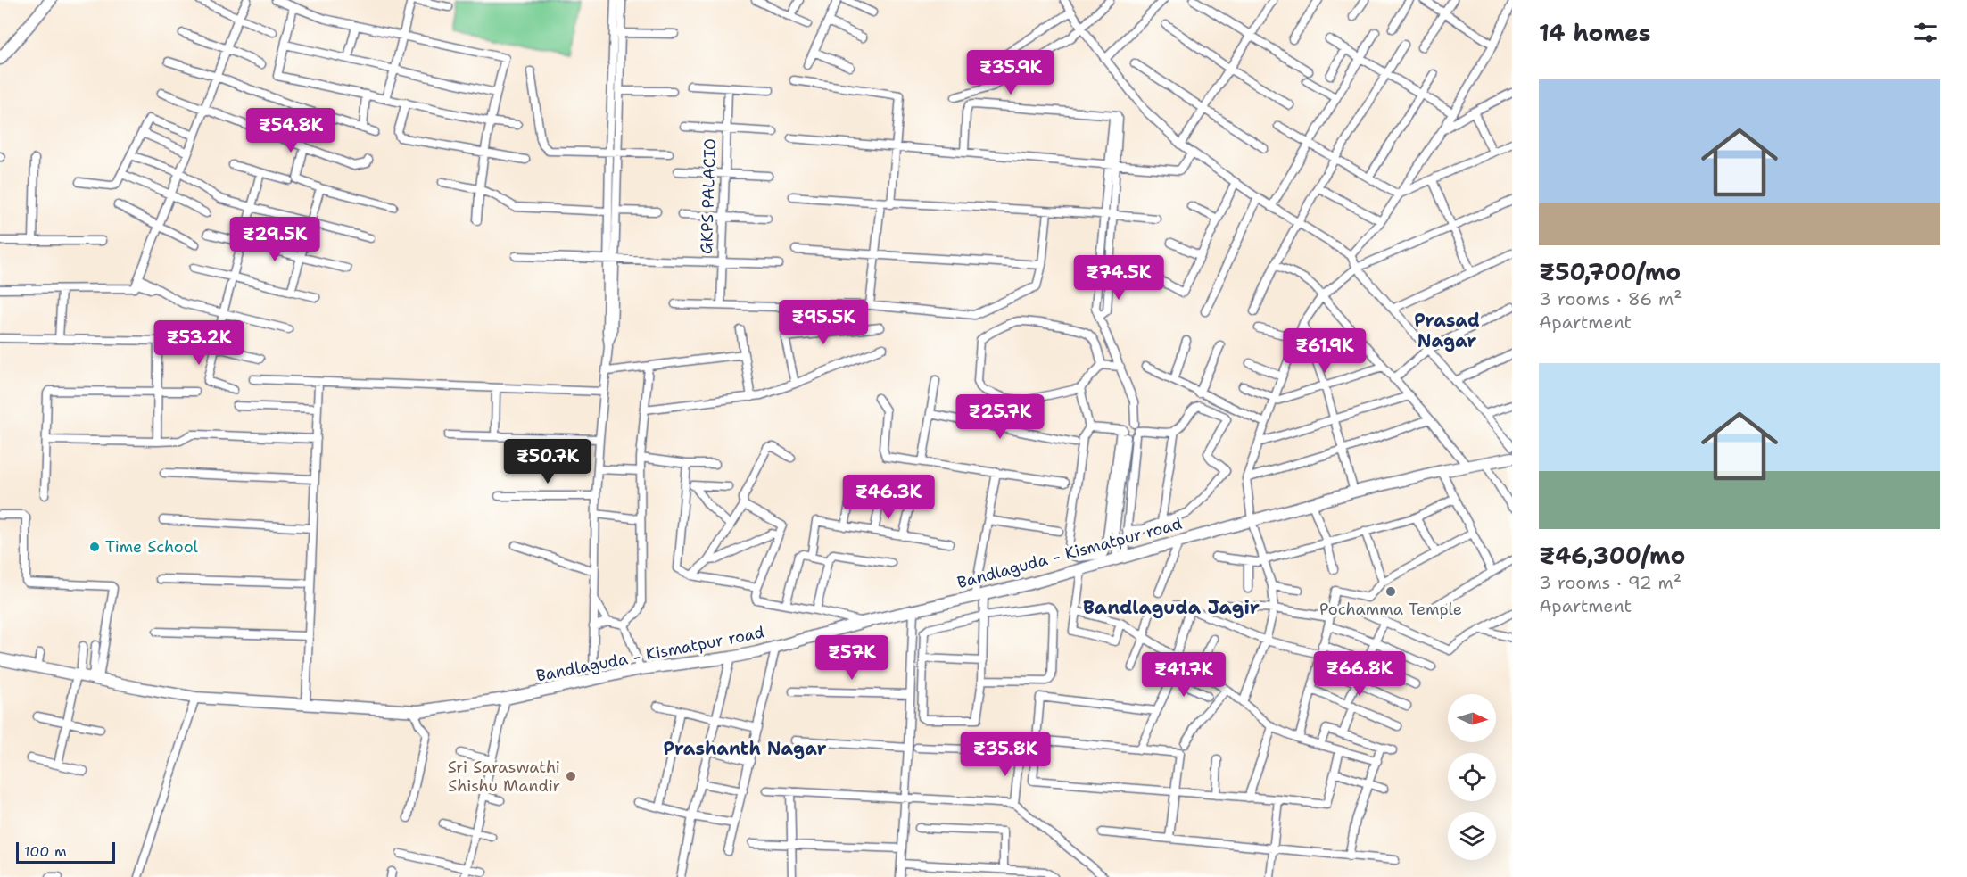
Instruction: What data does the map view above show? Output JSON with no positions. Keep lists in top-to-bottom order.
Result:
{
  "streets": {
    "street": ["GKPS PALACIO", "Bandlaguda - Kismatpur road"]
  },
  "districts": ["Prasad Nagar", "Bandlaguda Jagir", "Prashanth Nagar"],
  "places": ["Time School", "Pochamma Temple", "Sri Saraswathi Shishu Mandir"],
  "scale_bar": "100 m",
  "north": "right",
  "page": {
    "heading": "14 homes",
    "price": [
      "₹35.9K",
      "₹54.8K",
      "₹29.5K",
      "₹74.5K",
      "₹95.5K",
      "₹53.2K",
      "₹61.9K",
      "₹25.7K",
      "₹50.7K",
      "₹46.3K",
      "₹57K",
      "₹66.8K",
      "₹41.7K",
      "₹35.8K"
    ],
    "list": [
      {
        "name": "₹50,700/mo",
        "note": "3 rooms · 86 m² · Apartment"
      },
      {
        "name": "₹46,300/mo",
        "note": "3 rooms · 92 m² · Apartment"
      }
    ],
    "scale": "100 m"
  }
}
